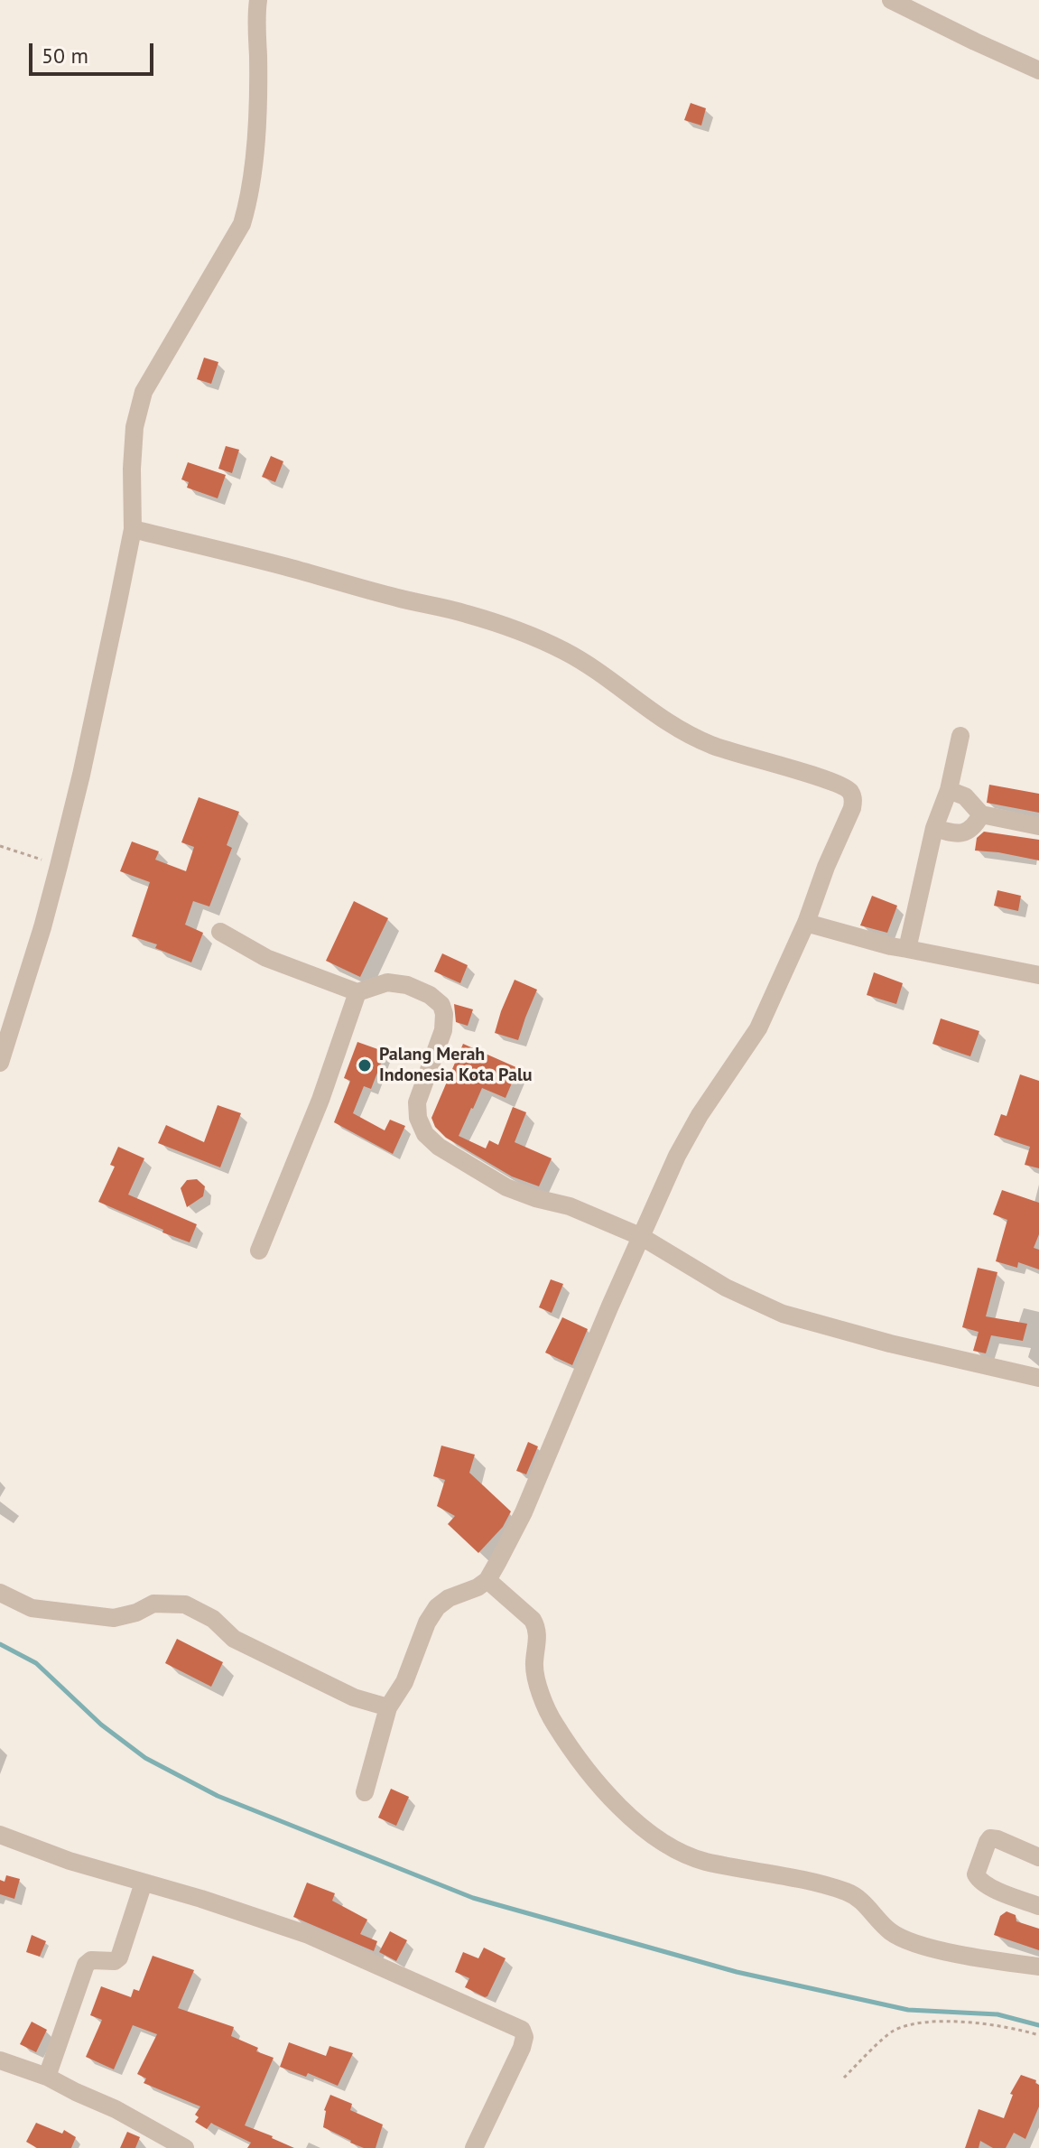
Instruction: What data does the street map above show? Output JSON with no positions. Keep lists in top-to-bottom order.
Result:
{
  "places": ["Palang Merah Indonesia Kota Palu"],
  "scale_bar": "50 m"
}
